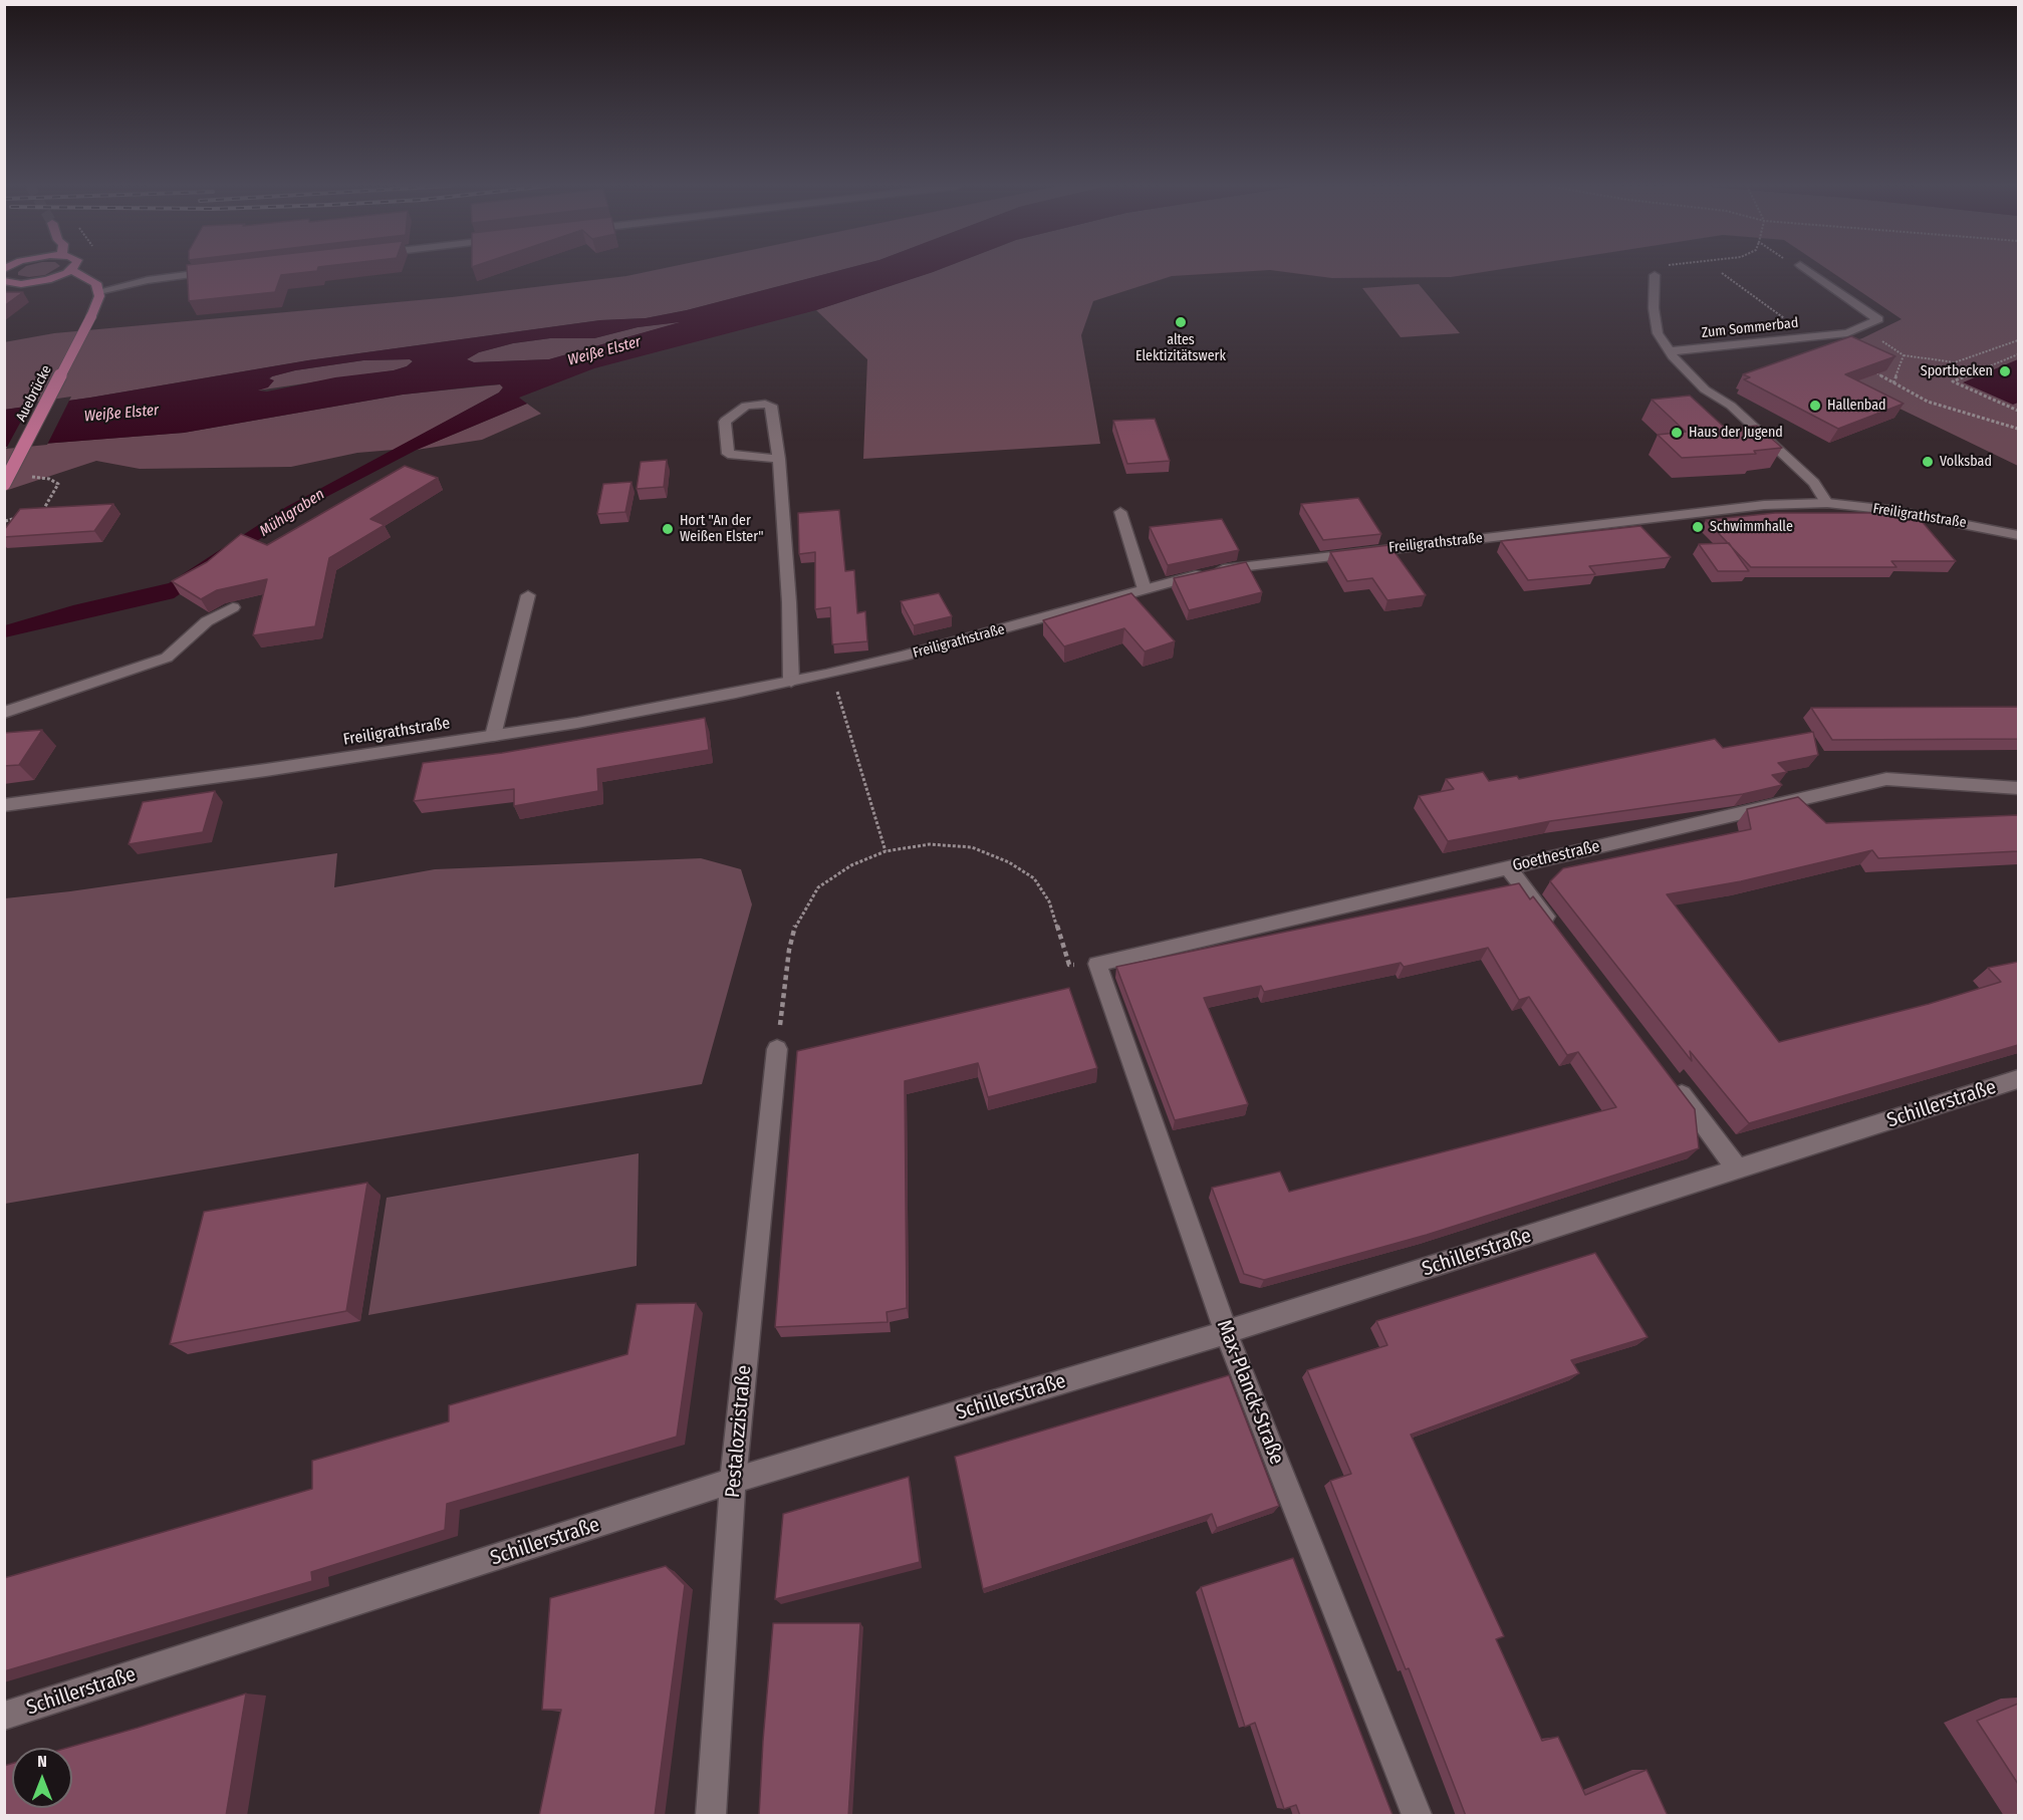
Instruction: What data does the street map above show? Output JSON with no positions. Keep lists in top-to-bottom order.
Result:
{
  "streets": {
    "main road": ["Auebrücke"],
    "street": [
      "Zum Sommerbad",
      "Freiligrathstraße",
      "Goethestraße",
      "Schillerstraße",
      "Max-Planck-Straße",
      "Pestalozzistraße"
    ]
  },
  "crossings": [
    ["Goethestraße", "Max-Planck-Straße"],
    ["Schillerstraße", "Max-Planck-Straße"],
    ["Schillerstraße", "Pestalozzistraße"]
  ],
  "water": ["Weiße Elster", "Mühlgraben"],
  "places": [
    "altes Elektizitätswerk",
    "Sportbecken",
    "Hallenbad",
    "Haus der Jugend",
    "Volksbad",
    "Schwimmhalle",
    "Hort \"An der Weißen Elster\""
  ],
  "north": "top"
}
